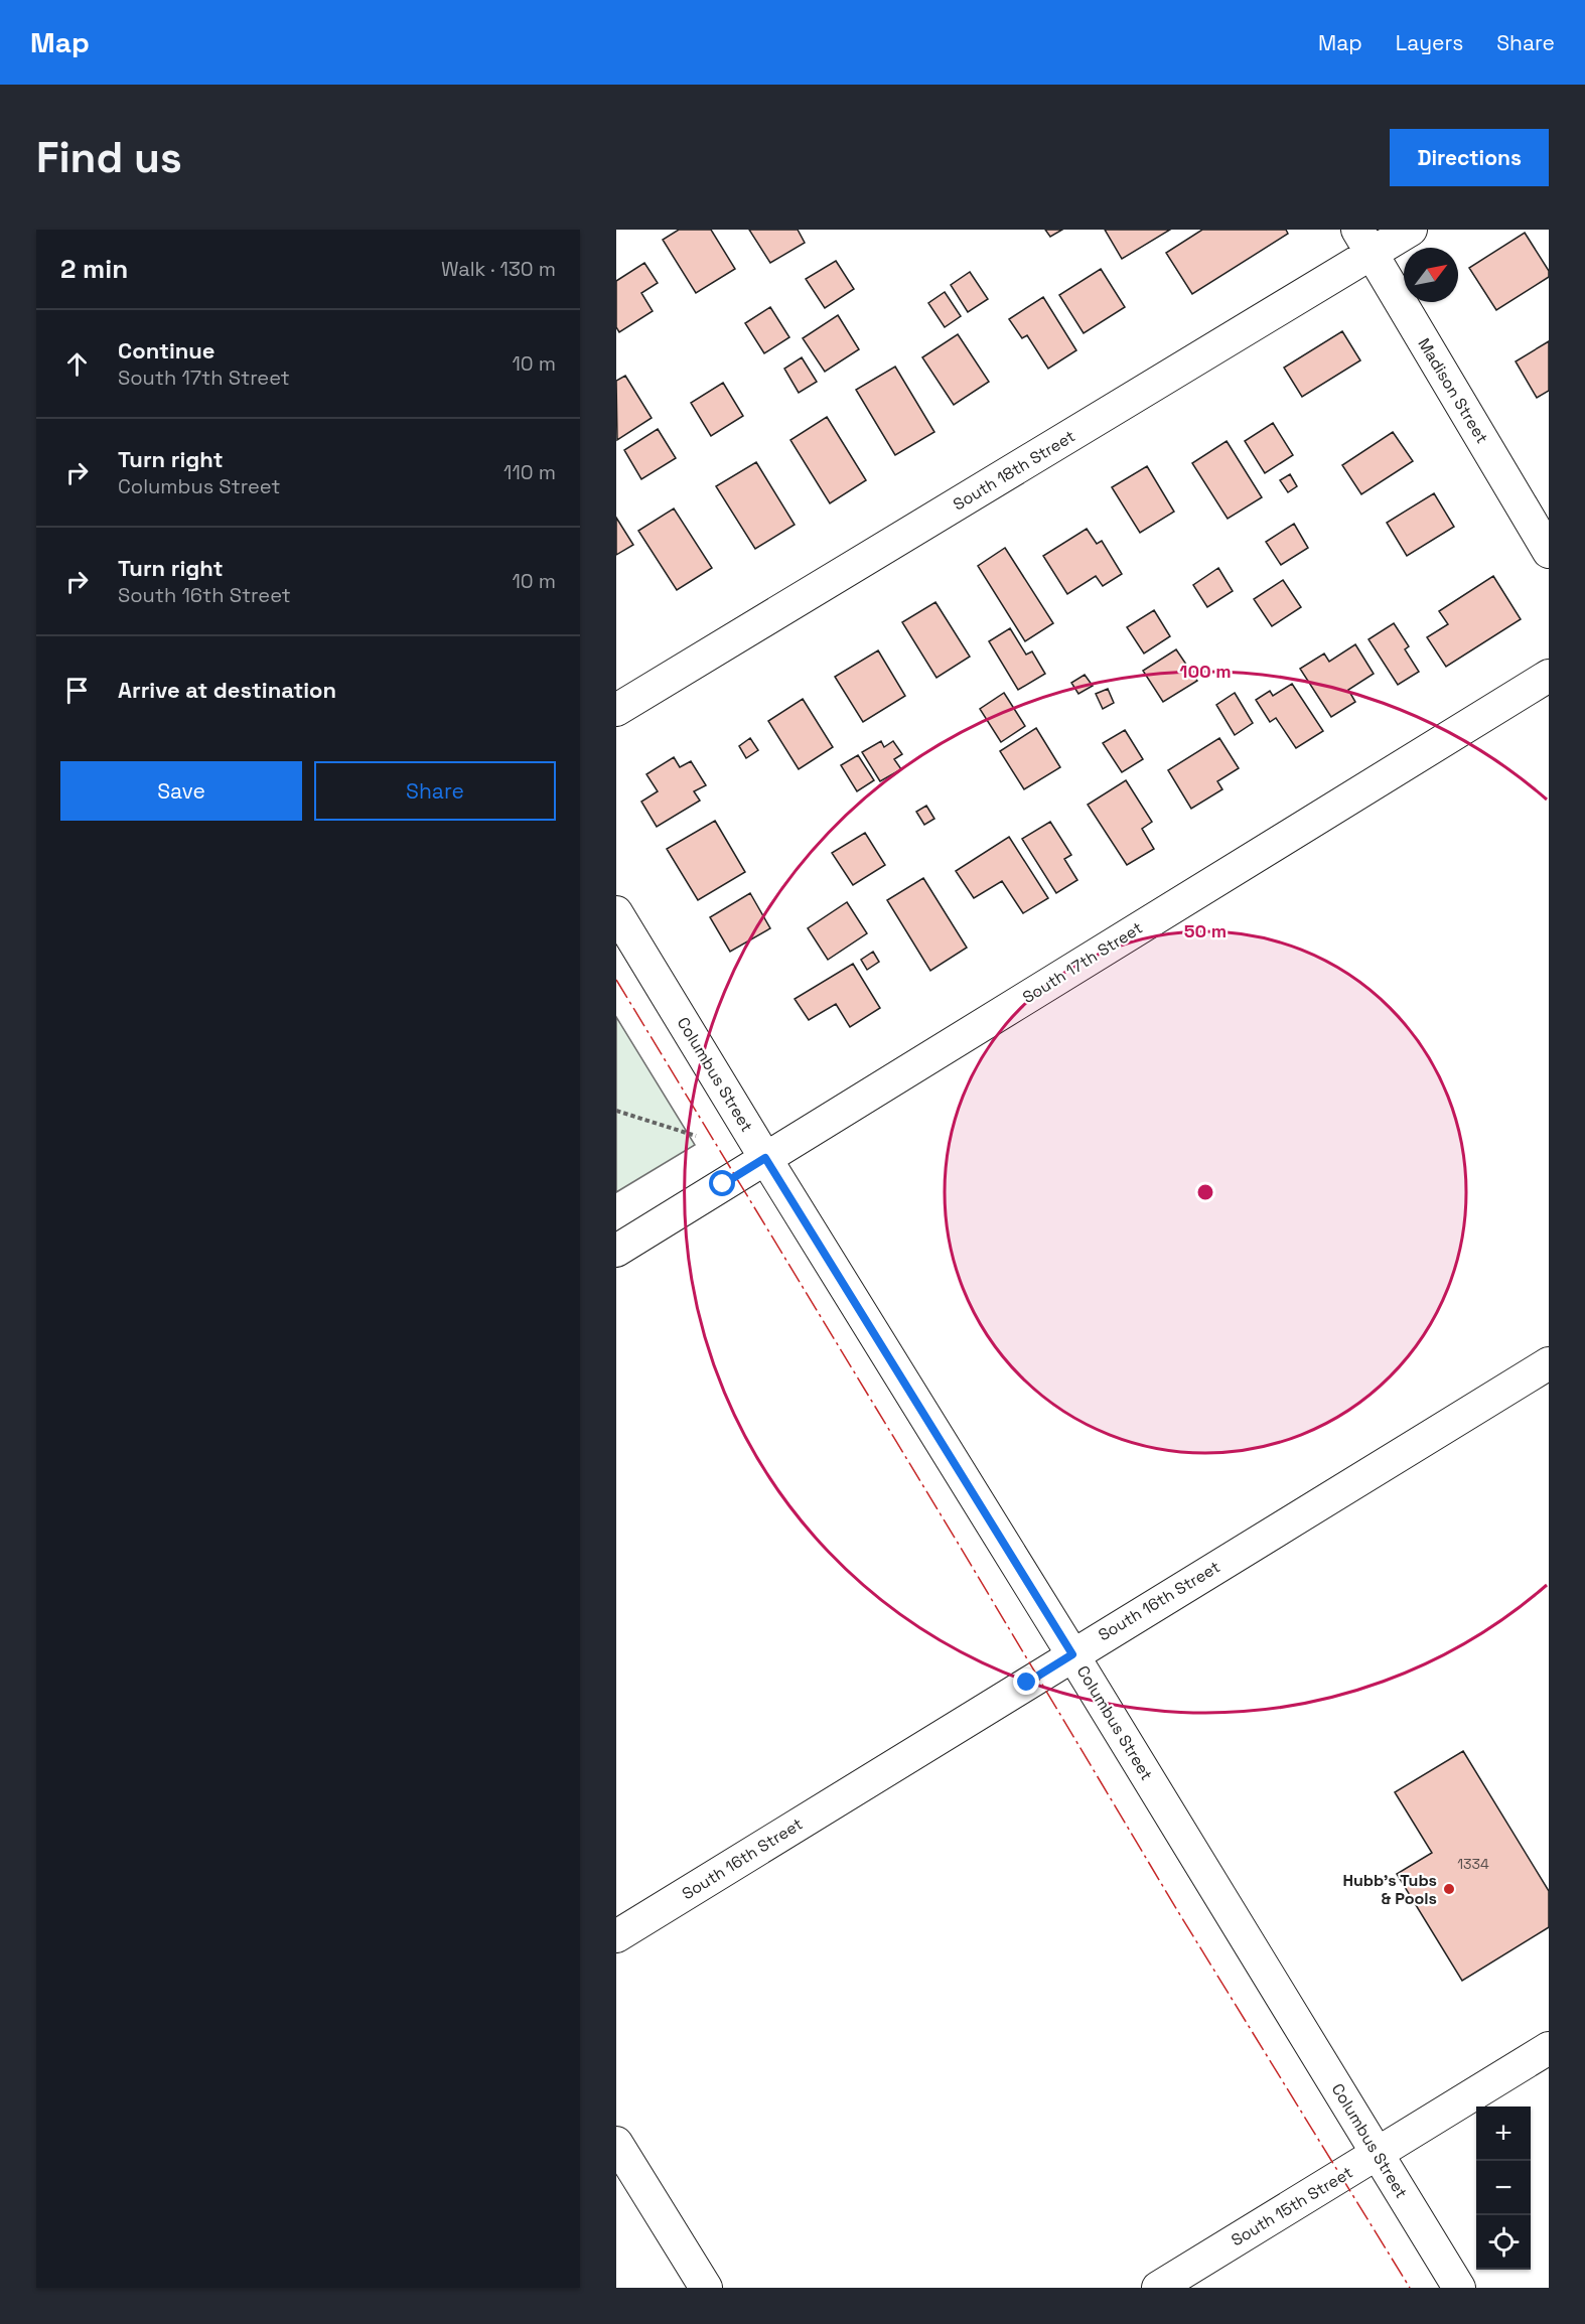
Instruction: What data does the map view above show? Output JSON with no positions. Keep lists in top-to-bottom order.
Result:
{
  "streets": {
    "street": [
      "Madison Street",
      "South 18th Street",
      "South 17th Street",
      "Columbus Street",
      "South 16th Street",
      "South 15th Street"
    ]
  },
  "crossings": [
    ["Madison Street", "South 18th Street"],
    ["South 17th Street", "Columbus Street"],
    ["Columbus Street", "South 16th Street"],
    ["Columbus Street", "South 15th Street"]
  ],
  "places": ["Hubb's Tubs & Pools"],
  "house_numbers": ["1334"],
  "north": "top right",
  "page": {
    "header": "Map",
    "nav": ["Map", "Layers", "Share"],
    "buttons": [
      "Directions",
      ["Save", "Share"]
    ],
    "title": "Find us",
    "heading": ["2 min", "Walk · 130 m"],
    "list": [
      ["Continue", "South 17th Street", "10 m"],
      ["Turn right", "Columbus Street", "110 m"],
      ["Turn right", "South 16th Street", "10 m"],
      "Arrive at destination"
    ],
    "map_buttons": ["+", "−"]
  },
  "rings": ["100 m", "50 m"]
}
